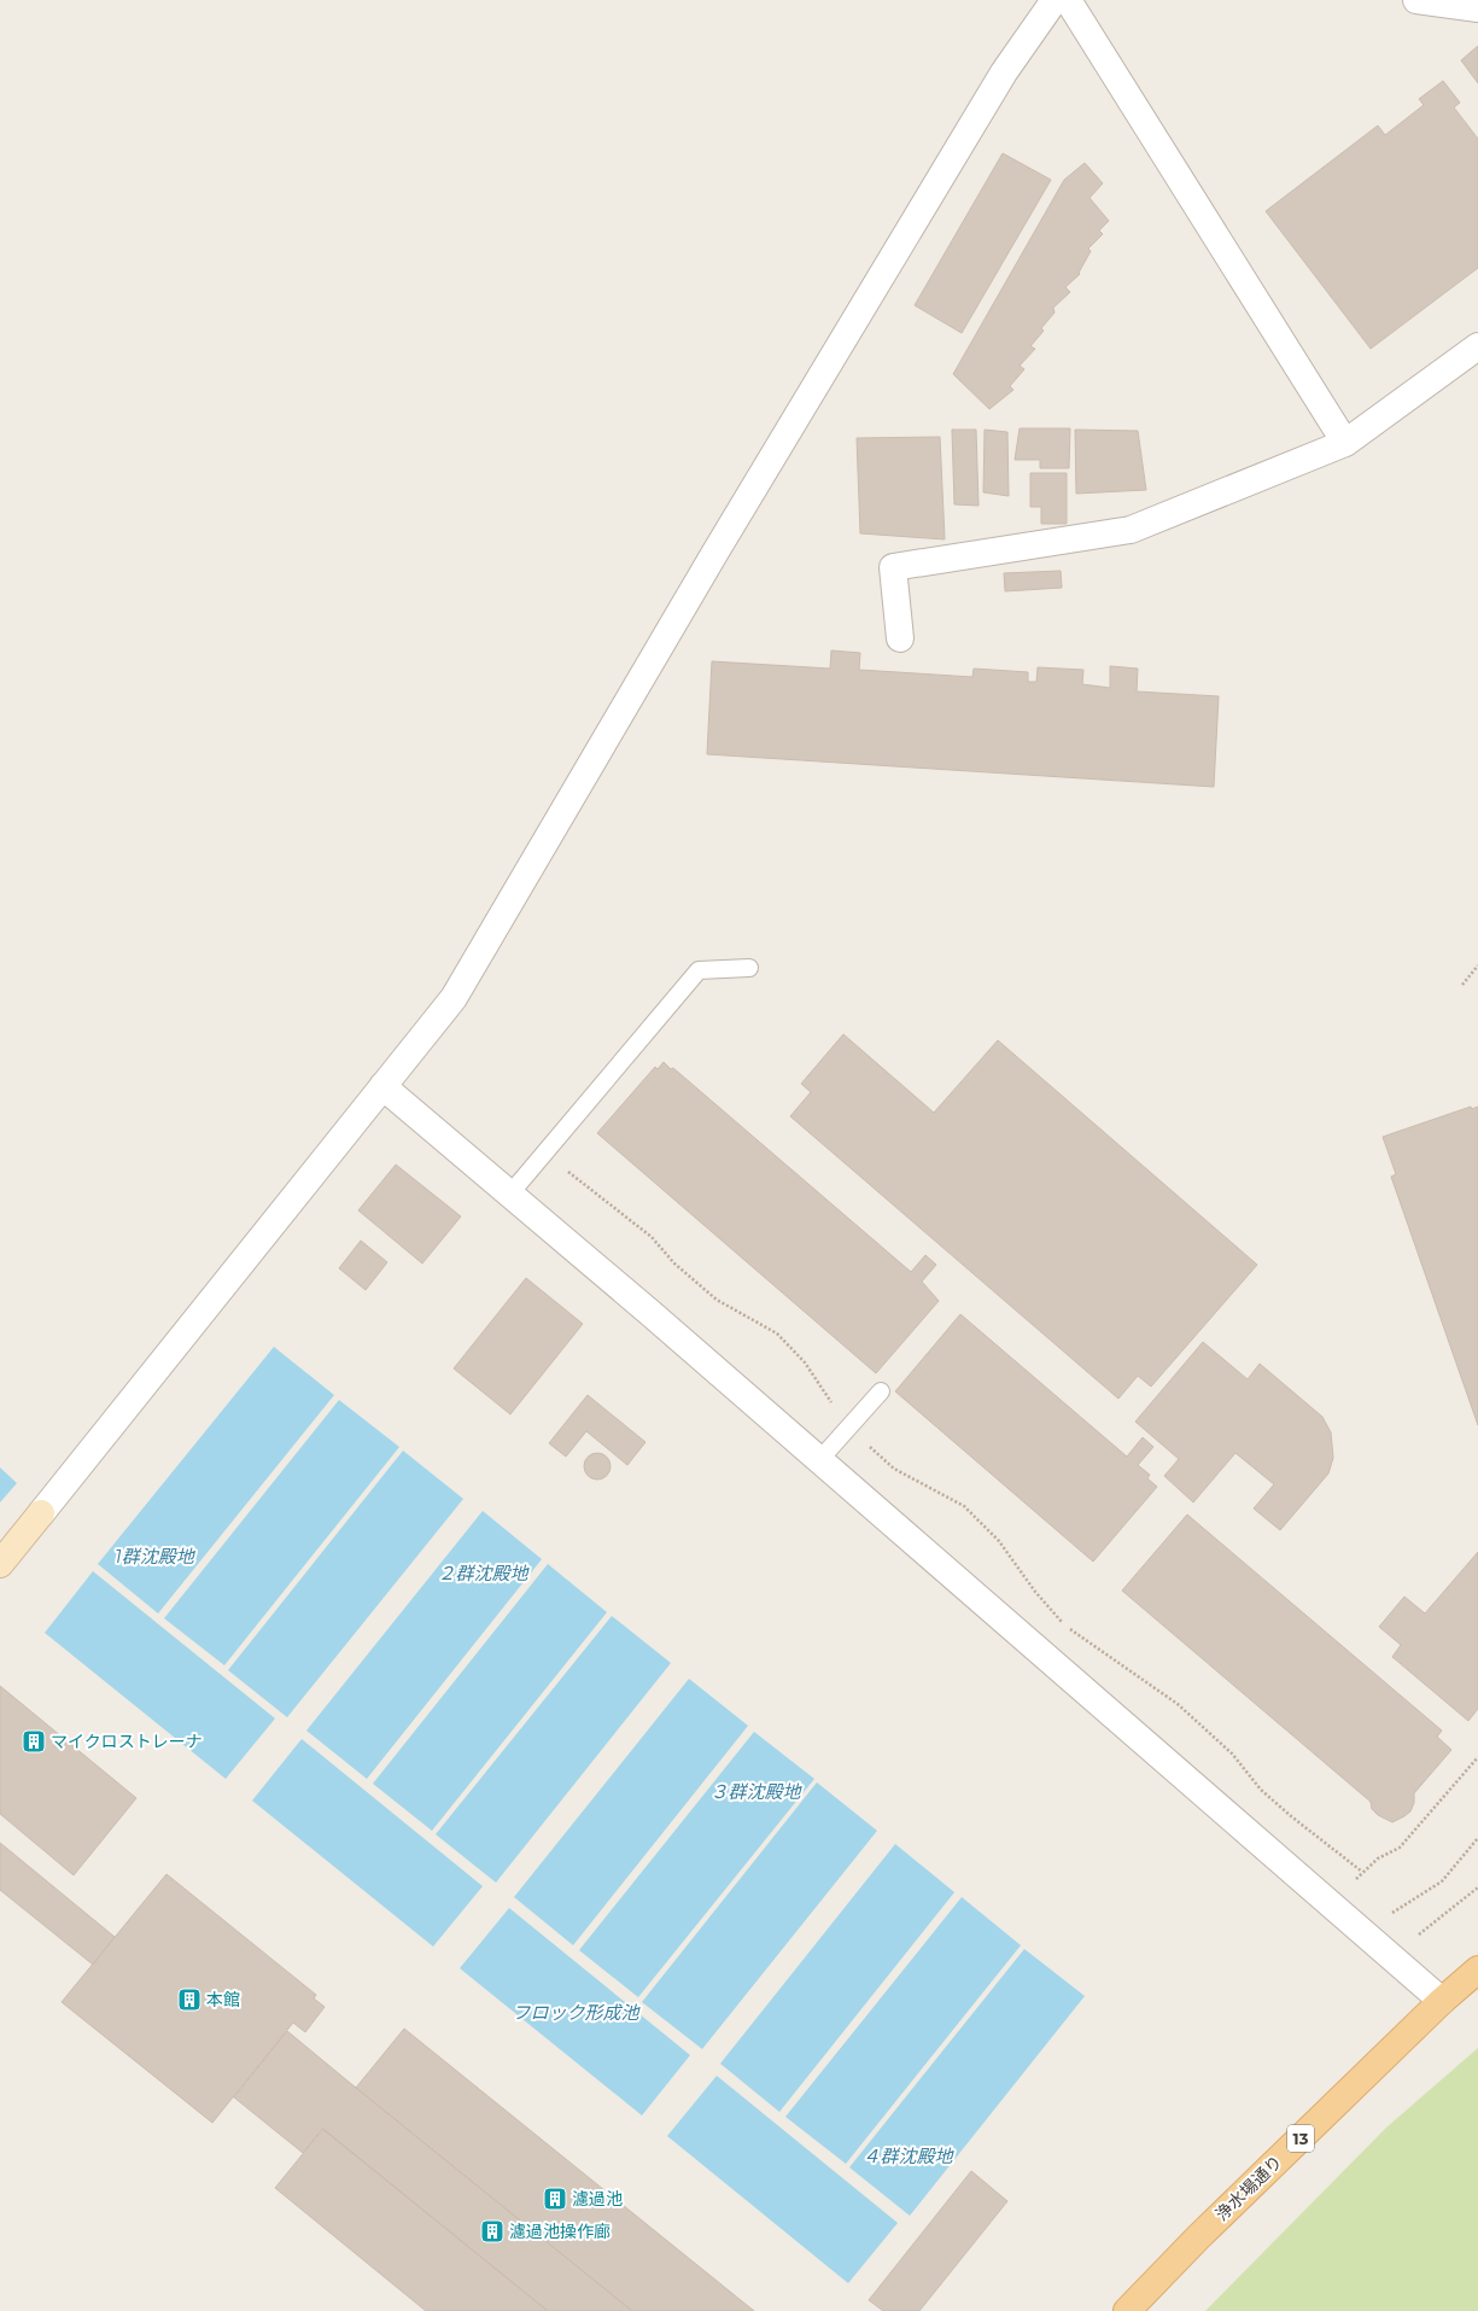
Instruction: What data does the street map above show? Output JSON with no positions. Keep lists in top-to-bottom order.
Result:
{
  "streets": {
    "main road": ["13", "浄水場通り"]
  },
  "water": [
    "1群沈殿地",
    "２群沈殿地",
    "３群沈殿地",
    "フロック形成池",
    "４群沈殿地"
  ],
  "places": {
    "building": [
      "マイクロストレーナ",
      "本館",
      "濾過池",
      "濾過池操作廊"
    ]
  }
}
